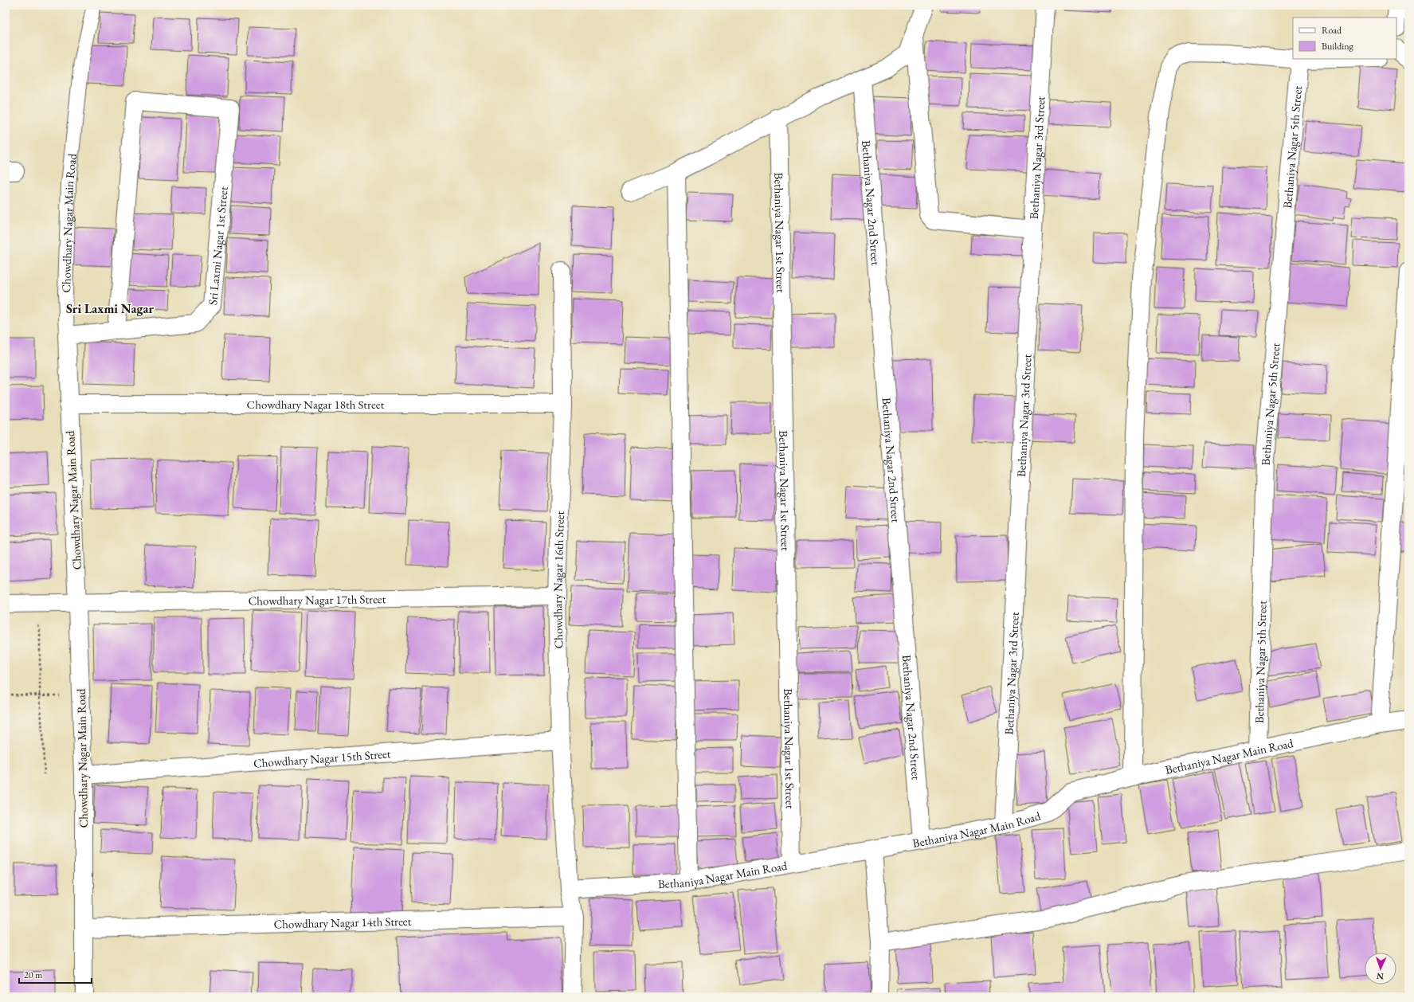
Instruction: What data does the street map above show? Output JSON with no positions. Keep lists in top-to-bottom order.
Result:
{
  "streets": {
    "street": [
      "Bethaniya Nagar 5th Street",
      "Bethaniya Nagar 3rd Street",
      "Bethaniya Nagar 2nd Street",
      "Chowdhary Nagar Main Road",
      "Bethaniya Nagar 1st Street",
      "Sri Laxmi Nagar 1st Street",
      "Chowdhary Nagar 18th Street",
      "Chowdhary Nagar 16th Street",
      "Chowdhary Nagar 17th Street",
      "Bethaniya Nagar Main Road",
      "Chowdhary Nagar 15th Street",
      "Chowdhary Nagar 14th Street"
    ]
  },
  "crossings": [
    ["Bethaniya Nagar 5th Street", "Bethaniya Nagar Main Road"],
    ["Bethaniya Nagar 3rd Street", "Bethaniya Nagar Main Road"],
    ["Bethaniya Nagar 2nd Street", "Bethaniya Nagar Main Road"],
    ["Chowdhary Nagar Main Road", "Sri Laxmi Nagar 1st Street"],
    ["Chowdhary Nagar Main Road", "Chowdhary Nagar 18th Street"],
    ["Chowdhary Nagar Main Road", "Chowdhary Nagar 17th Street"],
    ["Chowdhary Nagar Main Road", "Chowdhary Nagar 15th Street"],
    ["Chowdhary Nagar Main Road", "Chowdhary Nagar 14th Street"],
    ["Bethaniya Nagar 1st Street", "Bethaniya Nagar Main Road"],
    ["Chowdhary Nagar 18th Street", "Chowdhary Nagar 16th Street"],
    ["Chowdhary Nagar 16th Street", "Chowdhary Nagar 17th Street"],
    ["Chowdhary Nagar 16th Street", "Bethaniya Nagar Main Road"],
    ["Chowdhary Nagar 16th Street", "Chowdhary Nagar 15th Street"]
  ],
  "districts": ["Sri Laxmi Nagar"],
  "legend": ["Road", "Building"],
  "scale_bar": "20 m",
  "north": "bottom"
}
